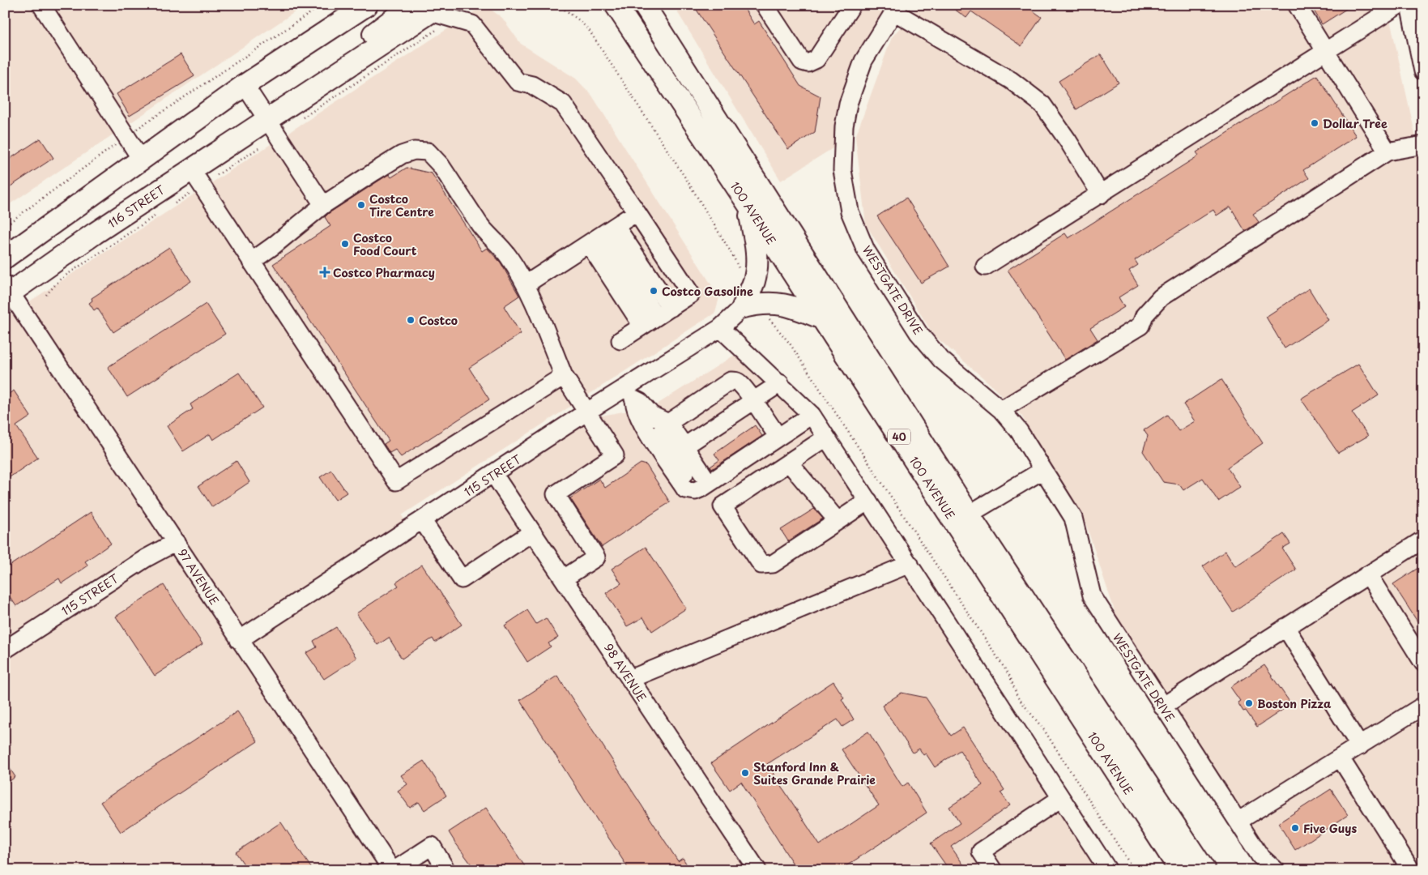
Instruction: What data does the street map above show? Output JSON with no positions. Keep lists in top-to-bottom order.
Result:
{
  "streets": {
    "main road": ["116 STREET", "100 AVENUE", "40"],
    "street": [
      "WESTGATE DRIVE",
      "115 STREET",
      "97 AVENUE",
      "98 AVENUE"
    ]
  },
  "crossings": [
    ["116 STREET", "97 AVENUE"],
    ["115 STREET", "97 AVENUE"],
    ["115 STREET", "98 AVENUE"]
  ],
  "places": {
    "other": [
      "Dollar Tree",
      "Costco Tire Centre",
      "Costco Food Court",
      "Costco Gasoline",
      "Costco",
      "Boston Pizza",
      "Stanford Inn & Suites Grande Prairie",
      "Five Guys"
    ],
    "health": ["Costco Pharmacy"]
  }
}
